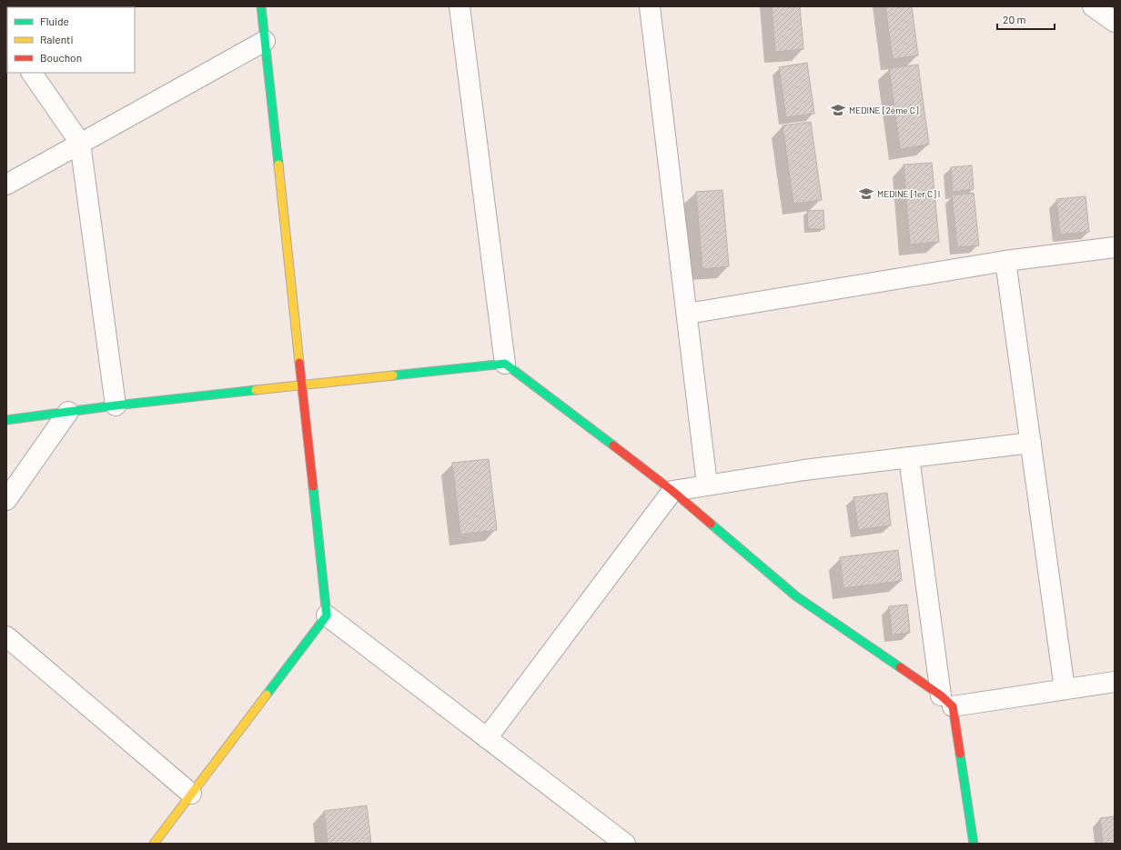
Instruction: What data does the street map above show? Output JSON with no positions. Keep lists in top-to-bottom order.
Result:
{
  "places": {
    "school or university": ["MEDINE [2ème C]", "MEDINE [1er C] I"]
  },
  "legend": ["Fluide", "Ralenti", "Bouchon"],
  "scale_bar": "20 m"
}
